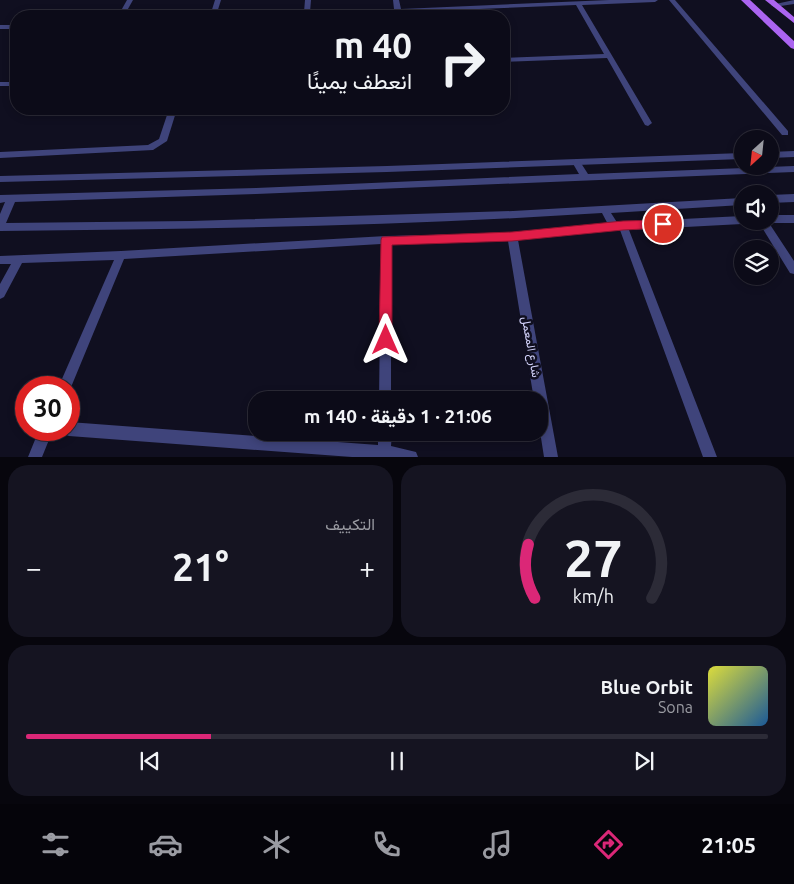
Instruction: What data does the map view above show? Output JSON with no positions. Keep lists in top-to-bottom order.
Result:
{
  "streets": {
    "street": ["شارع المعمل"]
  },
  "north": "bottom left",
  "page": {
    "turn": ["40 m", "انعطف يمينًا"],
    "limit": "30",
    "trip": "21:06 · 1 دقيقة · 140 m",
    "tile": "التكييف",
    "heat": ["−", "21°", "+"],
    "song": ["Blue Orbit", "Sona"],
    "tabs": "21:05",
    "gauge": ["27", "km/h"]
  }
}
